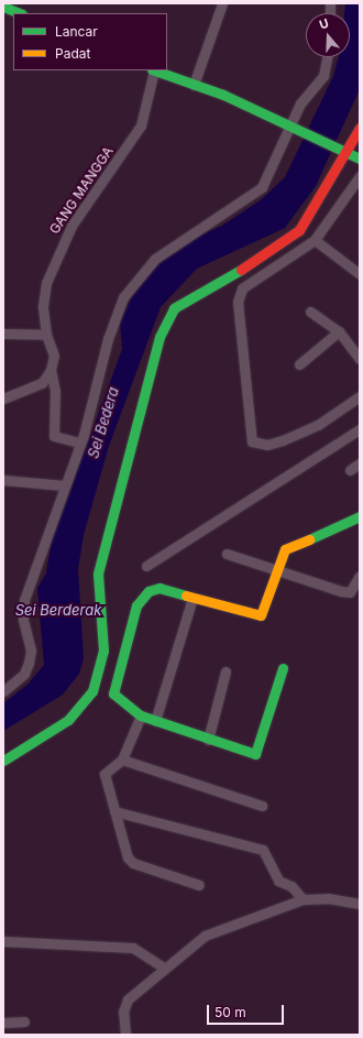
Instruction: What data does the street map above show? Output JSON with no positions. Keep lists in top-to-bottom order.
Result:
{
  "streets": {
    "street": ["GANG MANGGA"]
  },
  "water": ["Sei Bedera", "Sei Berderak"],
  "legend": ["Lancar", "Padat"],
  "scale_bar": "50 m",
  "north": "top"
}
